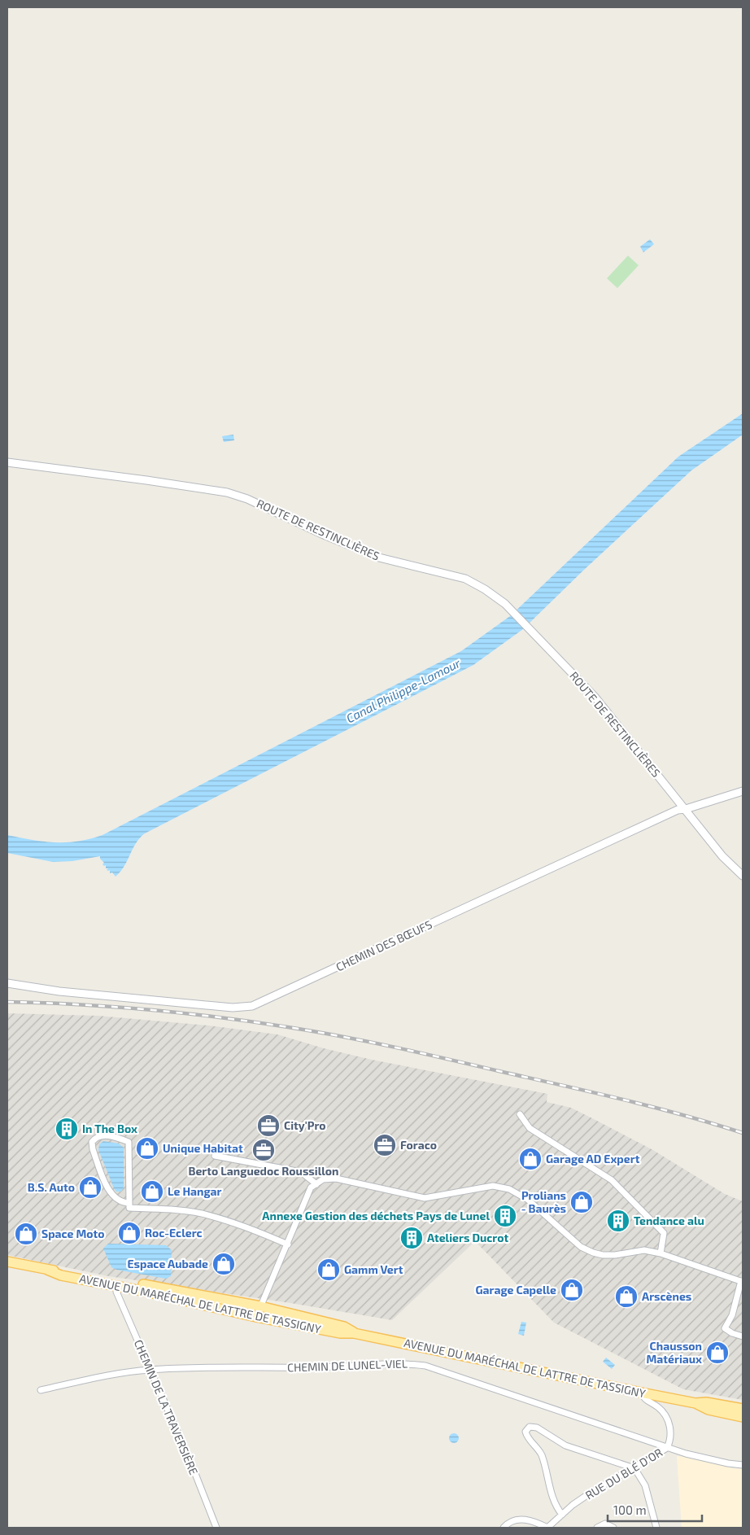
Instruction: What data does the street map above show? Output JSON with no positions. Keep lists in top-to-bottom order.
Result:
{
  "streets": {
    "main road": ["AVENUE DU MARÉCHAL DE LATTRE DE TASSIGNY"],
    "street": [
      "ROUTE DE RESTINCLIÈRES",
      "CHEMIN DES BŒUFS",
      "CHEMIN DE LUNEL-VIEL",
      "CHEMIN DE LA TRAVERSIÈRE",
      "RUE DU BLÉ D'OR"
    ]
  },
  "crossings": [
    ["ROUTE DE RESTINCLIÈRES", "CHEMIN DES BŒUFS"],
    ["AVENUE DU MARÉCHAL DE LATTRE DE TASSIGNY", "CHEMIN DE LA TRAVERSIÈRE"],
    ["AVENUE DU MARÉCHAL DE LATTRE DE TASSIGNY", "RUE DU BLÉ D'OR"],
    ["CHEMIN DE LUNEL-VIEL", "CHEMIN DE LA TRAVERSIÈRE"],
    ["CHEMIN DE LUNEL-VIEL", "RUE DU BLÉ D'OR"]
  ],
  "water": ["Canal Philippe-Lamour"],
  "places": {
    "office": ["City'Pro", "Foraco", "Berto Languedoc Roussillon"],
    "building": [
      "In The Box",
      "Annexe Gestion des déchets Pays de Lunel",
      "Tendance alu",
      "Ateliers Ducrot"
    ],
    "shop": [
      "Unique Habitat",
      "Garage AD Expert",
      "B.S. Auto",
      "Le Hangar",
      "Prolians - Baurès",
      "Roc-Eclerc",
      "Space Moto",
      "Espace Aubade",
      "Gamm Vert",
      "Garage Capelle",
      "Arscènes",
      "Chausson Matériaux"
    ]
  },
  "scale_bar": "100 m"
}
